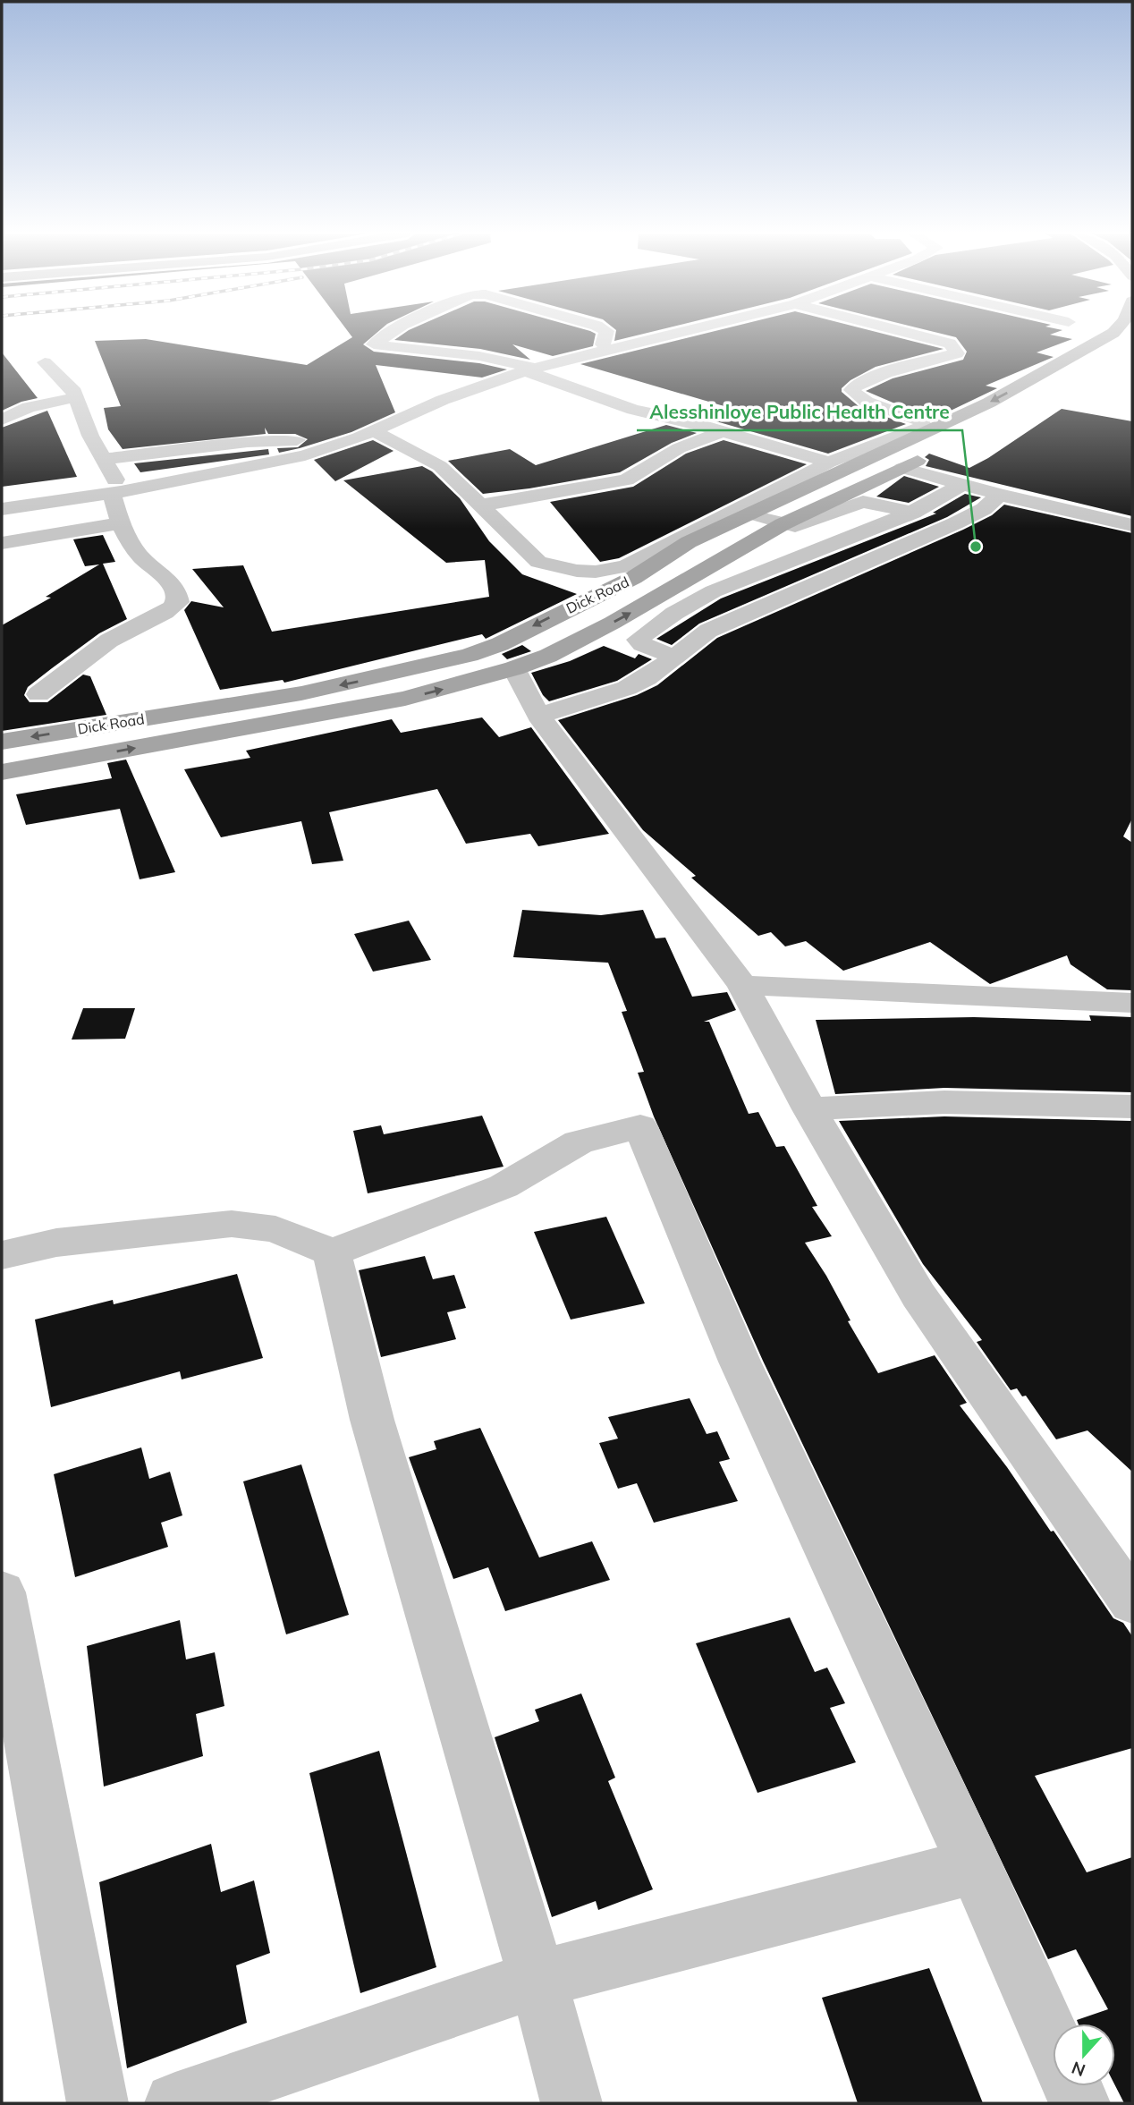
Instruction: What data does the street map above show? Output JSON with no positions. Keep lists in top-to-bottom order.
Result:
{
  "streets": {
    "main road": ["Dick Road"]
  },
  "places": ["Alesshinloye Public Health Centre"],
  "north": "bottom"
}
